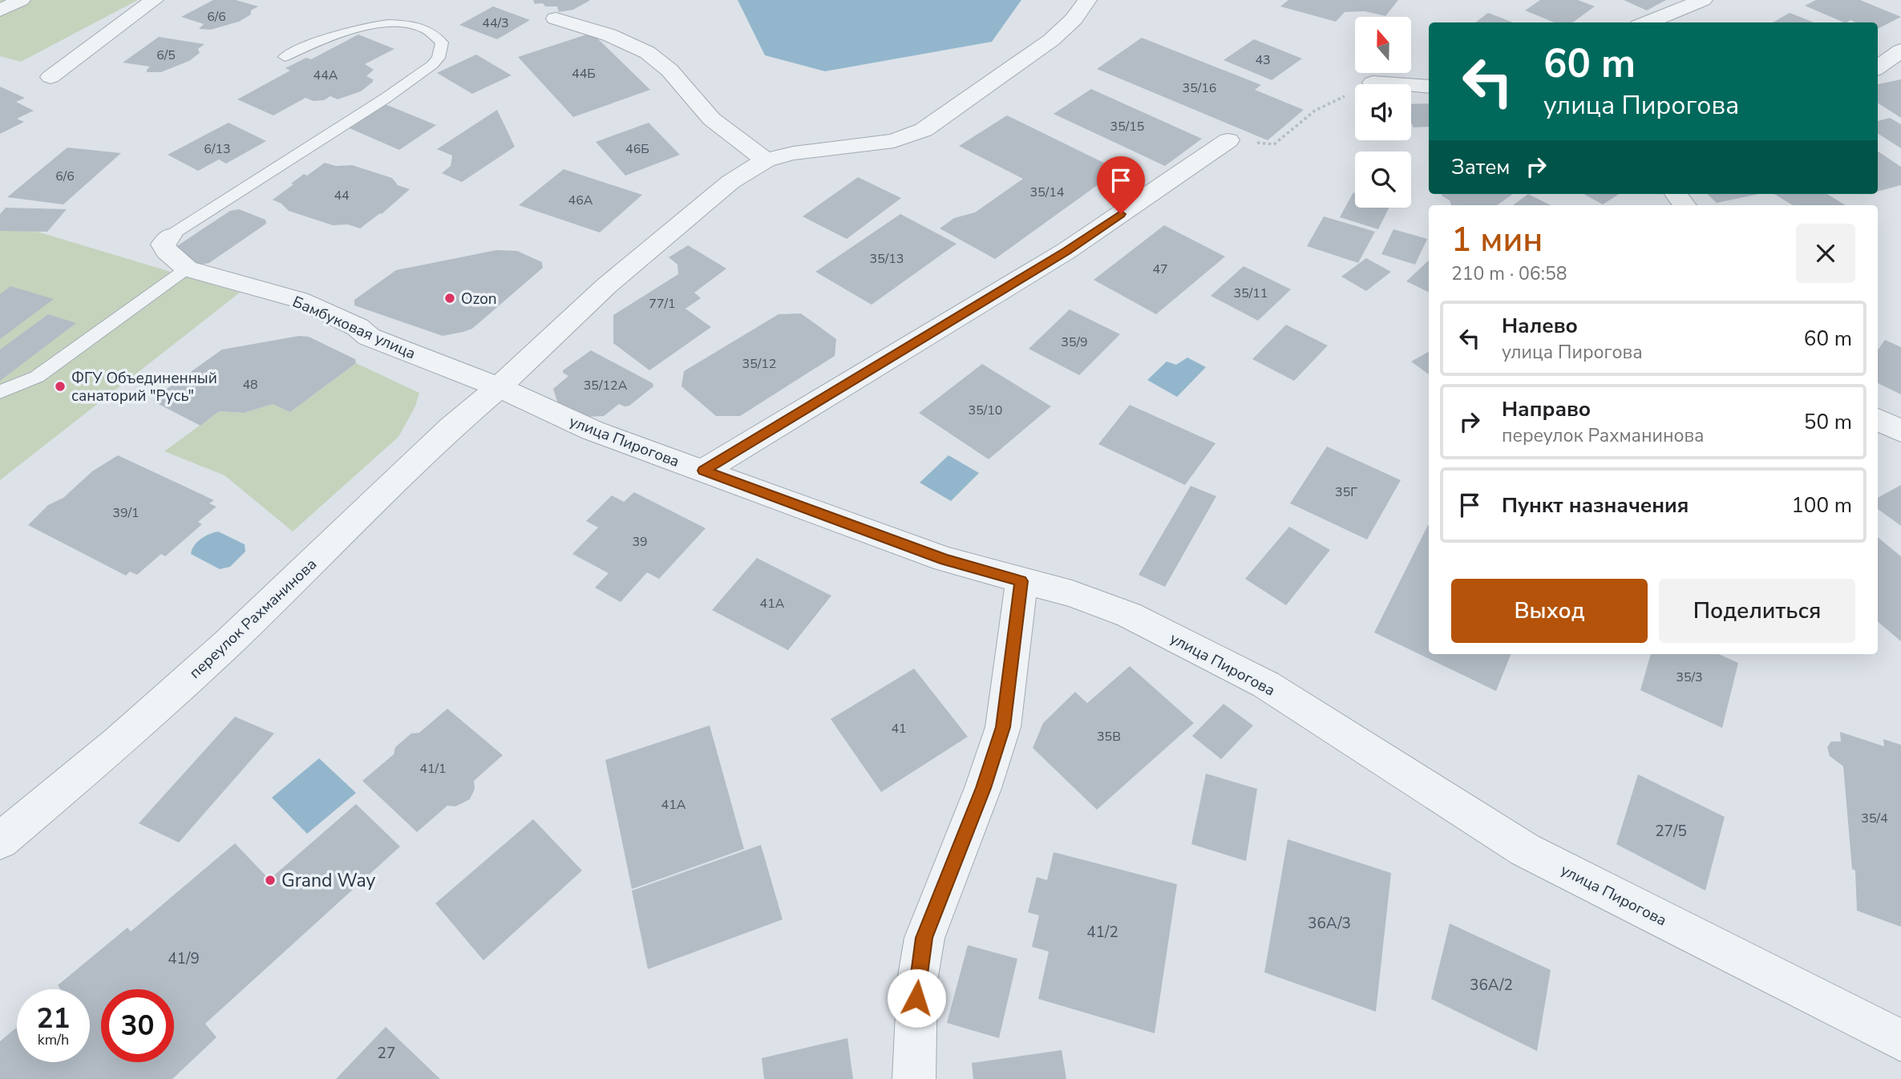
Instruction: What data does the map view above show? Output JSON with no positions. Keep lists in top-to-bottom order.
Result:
{
  "streets": {
    "street": ["Бамбуковая улица", "улица Пирогова", "переулок Рахманинова"]
  },
  "crossings": [
    ["Бамбуковая улица", "улица Пирогова"],
    ["Бамбуковая улица", "переулок Рахманинова"],
    ["улица Пирогова", "переулок Рахманинова"]
  ],
  "places": ["Ozon", "ФГУ Объединенный санаторий \"Русь\"", "Grand Way"],
  "house_numbers": [
    "6/6",
    "44/3",
    "6/5",
    "43",
    "44Б",
    "44А",
    "35/16",
    "35/15",
    "6/13",
    "46Б",
    "6/6",
    "35/14",
    "44",
    "46А",
    "35/13",
    "47",
    "35/11",
    "77/1",
    "35/9",
    "35/12",
    "48",
    "35/12А",
    "35/10",
    "35Г",
    "39/1",
    "39",
    "41А",
    "35/3",
    "41",
    "35В",
    "41/1",
    "41А",
    "35/4",
    "27/5",
    "36А/3",
    "41/2",
    "41/9",
    "36А/2",
    "27"
  ],
  "north": "top",
  "page": {
    "turn": ["60 m", "улица Пирогова"],
    "then": "Затем",
    "heading": ["1 мин", "210 m · 06:58"],
    "list": [
      {
        "name": "Налево",
        "note": "улица Пирогова",
        "value": "60 m"
      },
      {
        "name": "Направо",
        "note": "переулок Рахманинова",
        "value": "50 m"
      },
      {
        "name": "Пункт назначения",
        "value": "100 m"
      }
    ],
    "buttons": ["Выход", "Поделиться"],
    "speed": "21 km/h",
    "limit": "30"
  }
}
